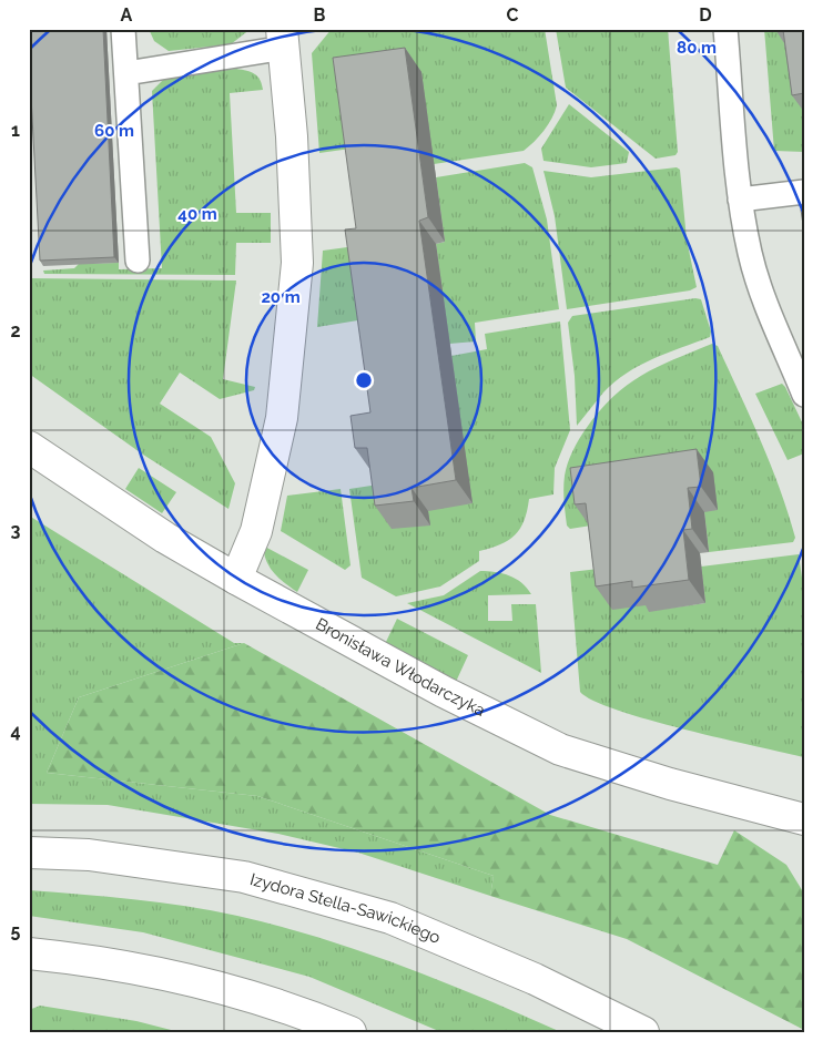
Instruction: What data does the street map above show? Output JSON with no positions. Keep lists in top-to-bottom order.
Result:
{
  "streets": {
    "street": ["Bronisława Włodarczyka", "Izydora Stella-Sawickiego"]
  },
  "grid": {
    "columns": [
      "A",
      "B",
      "C",
      "D"
    ],
    "rows": [
      "1",
      "2",
      "3",
      "4",
      "5"
    ]
  },
  "rings": [
    "80 m",
    "60 m",
    "40 m",
    "20 m"
  ]
}
